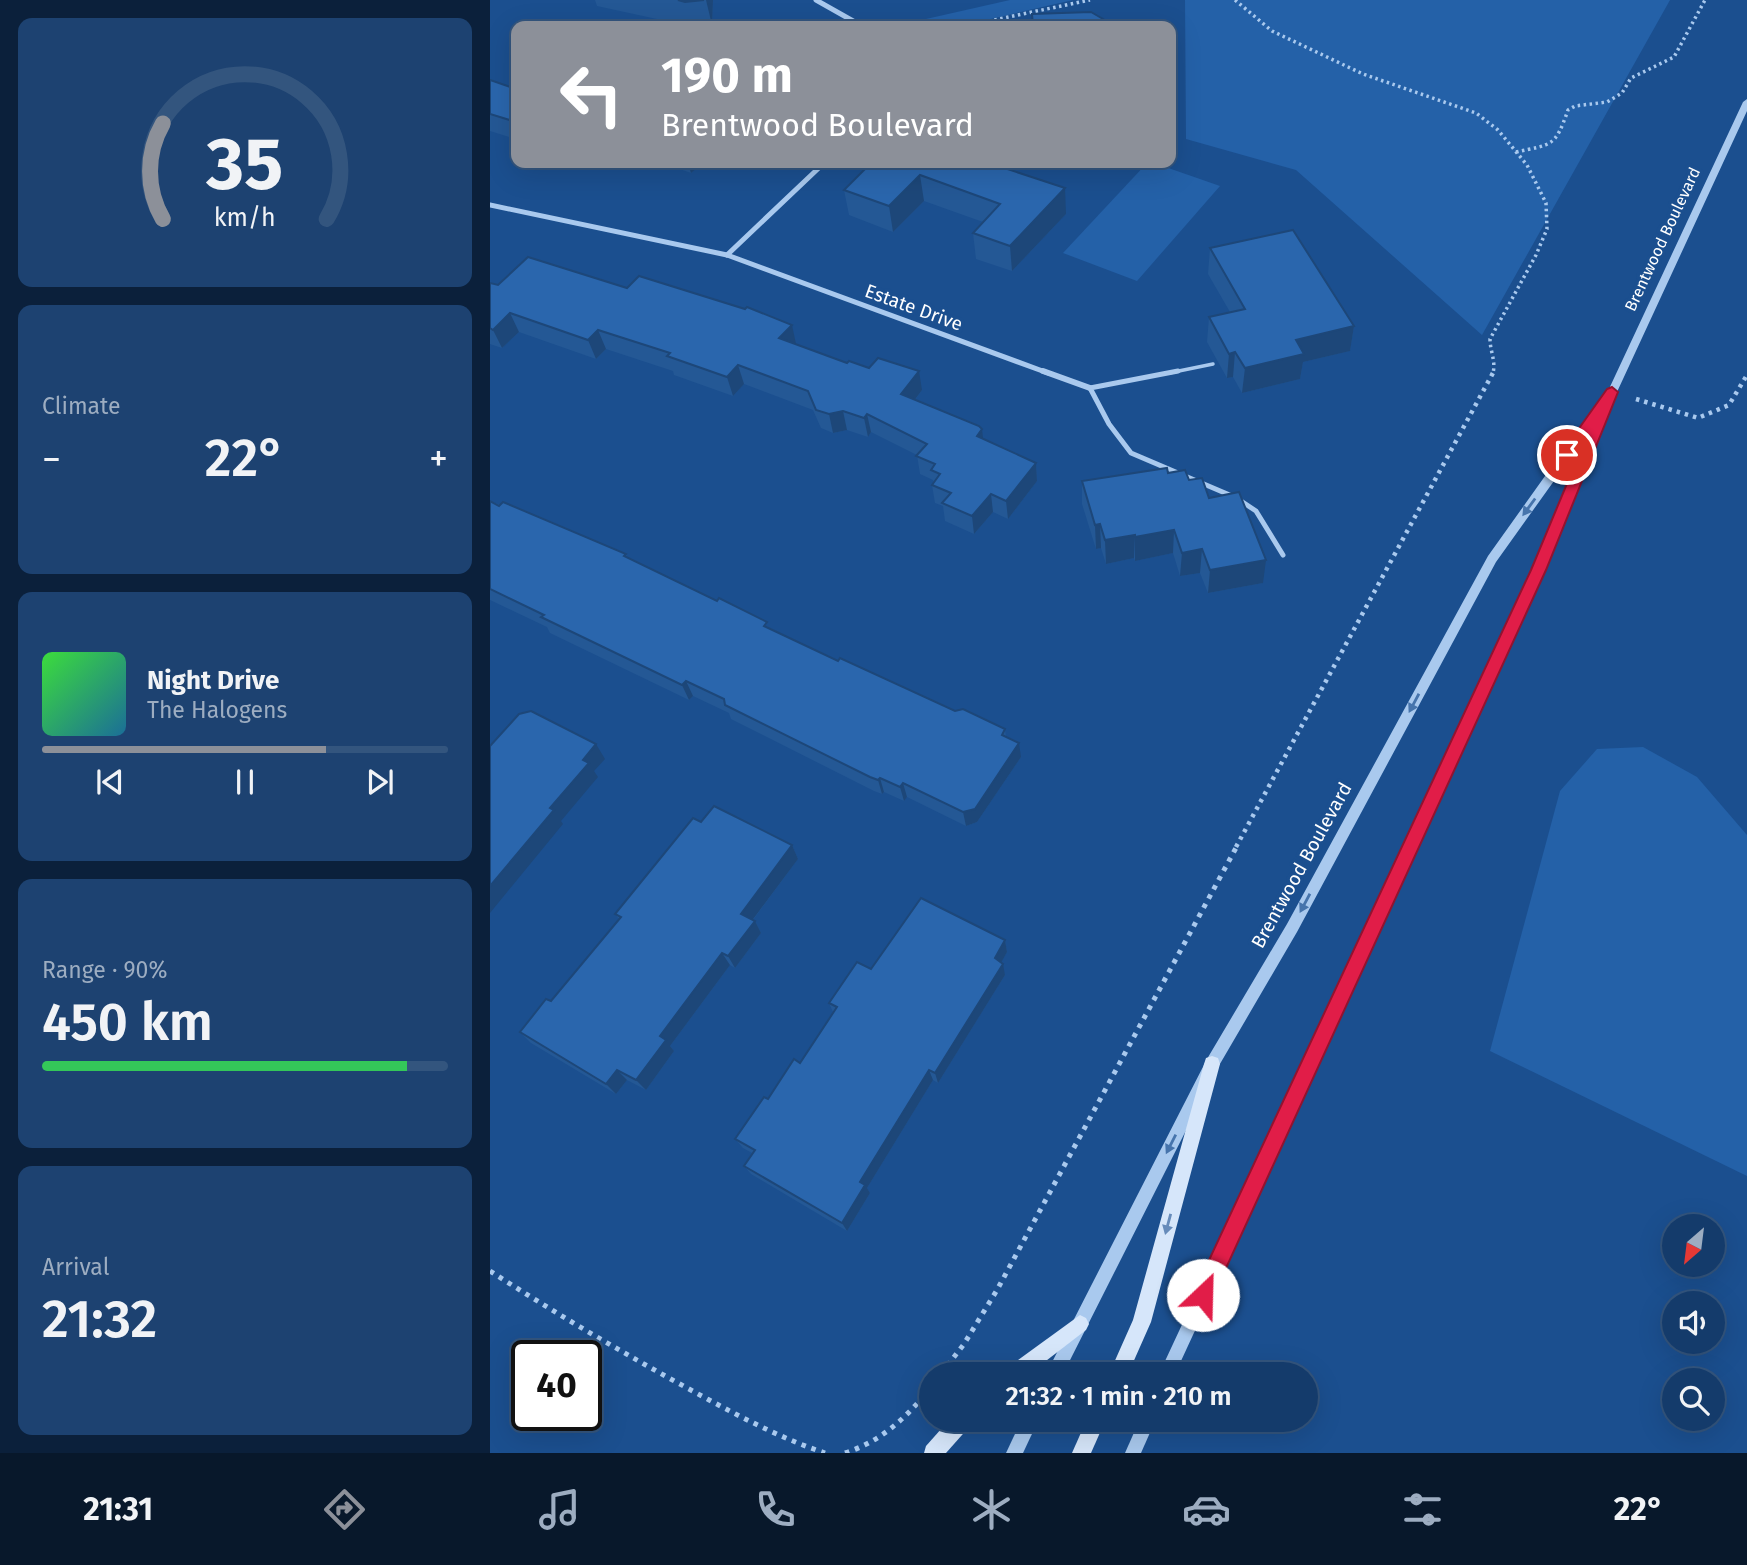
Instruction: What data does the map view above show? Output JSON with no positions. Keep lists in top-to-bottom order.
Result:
{
  "streets": {
    "street": ["Brentwood Boulevard", "Estate Drive"]
  },
  "north": "bottom left",
  "page": {
    "turn": ["190 m", "Brentwood Boulevard"],
    "tile": [
      "Climate",
      ["Range · 90%", "450 km"],
      ["Arrival", "21:32"]
    ],
    "heat": ["−", "22°", "+"],
    "song": ["Night Drive", "The Halogens"],
    "limit": "40",
    "trip": "21:32 · 1 min · 210 m",
    "tabs": ["21:31", "22°"],
    "gauge": ["35", "km/h"]
  }
}
